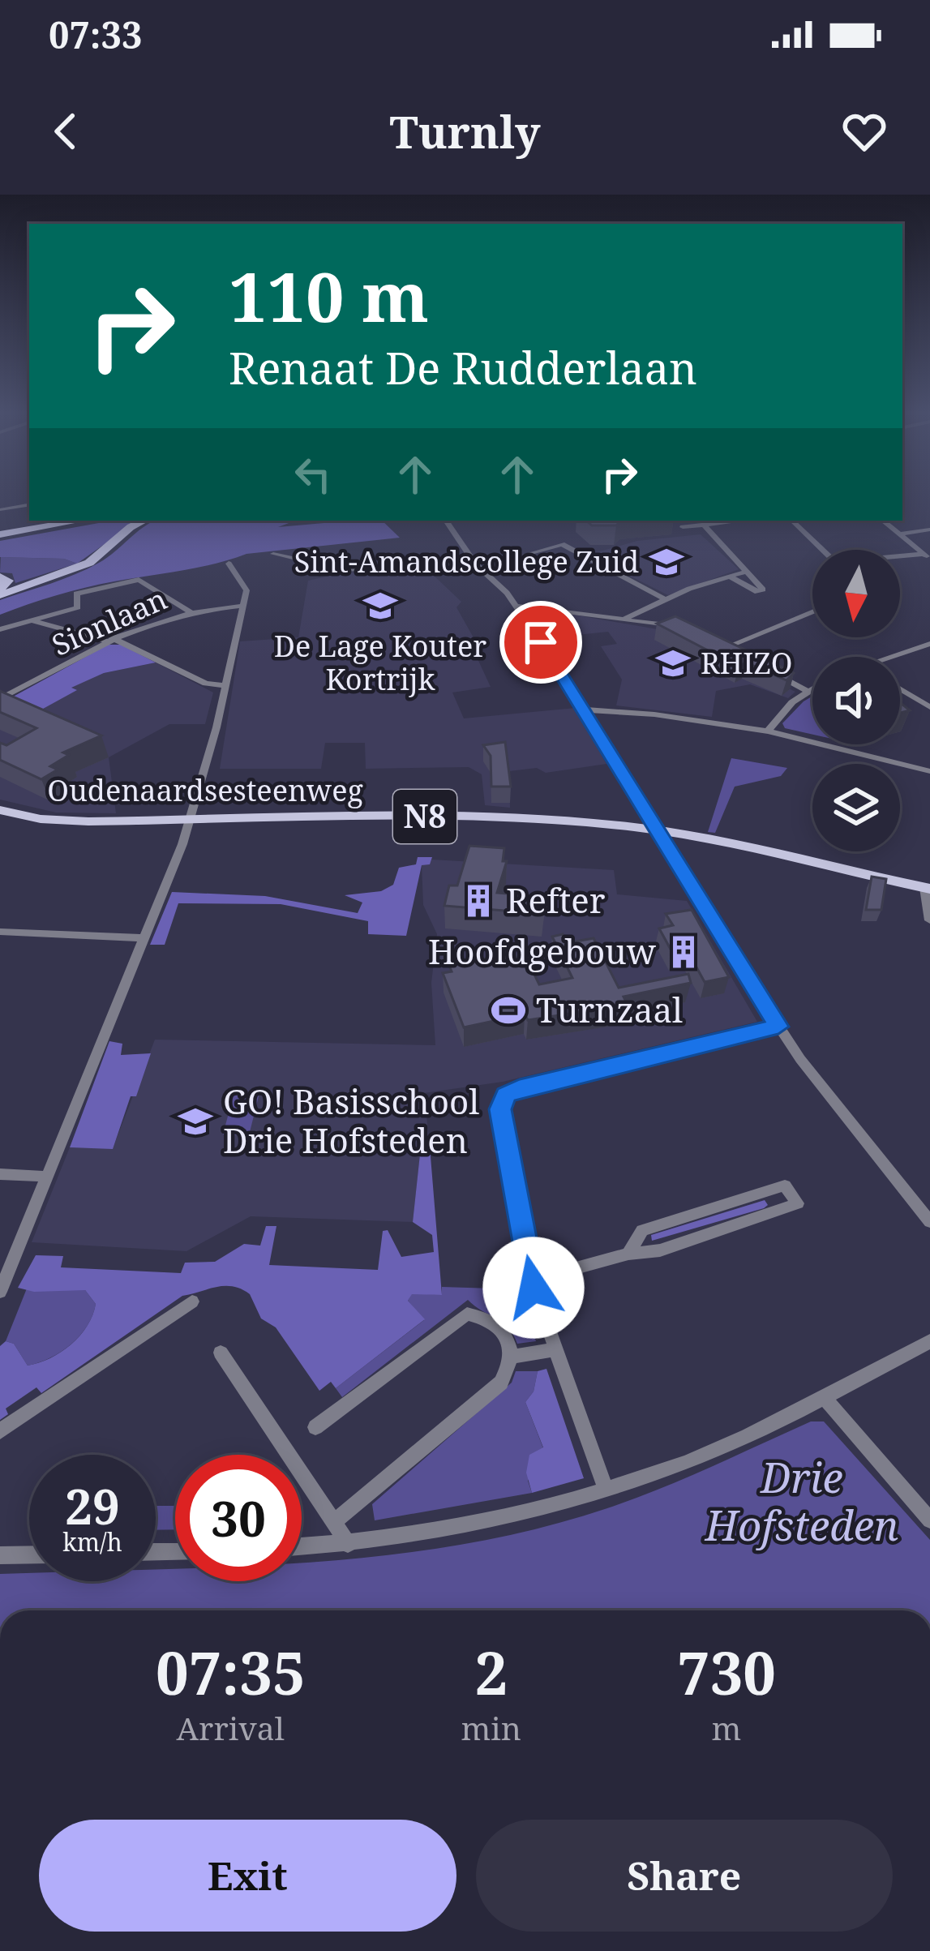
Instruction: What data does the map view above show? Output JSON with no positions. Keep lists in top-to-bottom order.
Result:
{
  "streets": {
    "main road": ["Oudenaardsesteenweg", "N8"],
    "street": ["Sionlaan"]
  },
  "parks": ["Drie Hofsteden"],
  "places": {
    "school or university": [
      "Sint-Amandscollege Zuid",
      "De Lage Kouter Kortrijk",
      "RHIZO",
      "GO! Basisschool Drie Hofsteden"
    ],
    "building": ["Refter", "Hoofdgebouw"],
    "sports": ["Turnzaal"]
  },
  "north": "bottom",
  "page": {
    "status": "07:33",
    "header": "Turnly",
    "turn": ["110 m", "Renaat De Rudderlaan"],
    "speed": "29 km/h",
    "limit": "30",
    "eta": [
      "07:35",
      "Arrival",
      "2",
      "min",
      "730",
      "m"
    ],
    "buttons": ["Exit", "Share"]
  }
}
